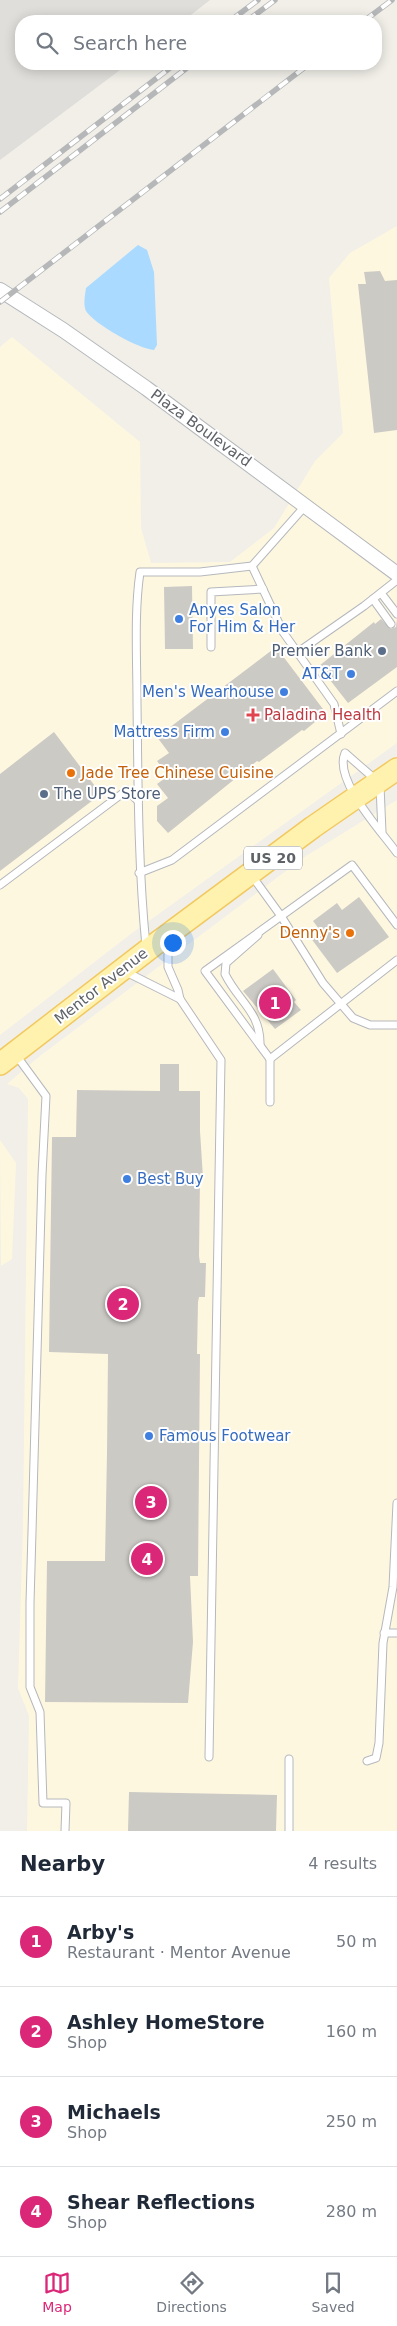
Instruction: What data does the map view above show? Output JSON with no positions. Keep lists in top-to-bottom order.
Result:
{
  "streets": {
    "main road": ["US 20", "Mentor Avenue"],
    "street": ["Plaza Boulevard"]
  },
  "places": {
    "other": [
      "Anyes Salon For Him & Her",
      "Premier Bank",
      "AT&T",
      "Men's Wearhouse",
      "Mattress Firm",
      "Jade Tree Chinese Cuisine",
      "The UPS Store",
      "Denny's",
      "Best Buy",
      "Famous Footwear"
    ],
    "health": ["Paladina Health"]
  },
  "page": {
    "search": "Search here",
    "pins": [
      "1",
      "2",
      "3",
      "4"
    ],
    "heading": ["Nearby", "4 results"],
    "list": [
      {
        "mark": "1",
        "name": "Arby's",
        "note": "Restaurant · Mentor Avenue",
        "value": "50 m"
      },
      {
        "mark": "2",
        "name": "Ashley HomeStore",
        "note": "Shop",
        "value": "160 m"
      },
      {
        "mark": "3",
        "name": "Michaels",
        "note": "Shop",
        "value": "250 m"
      },
      {
        "mark": "4",
        "name": "Shear Reflections",
        "note": "Shop",
        "value": "280 m"
      }
    ],
    "nav": ["Map", "Directions", "Saved"]
  }
}
